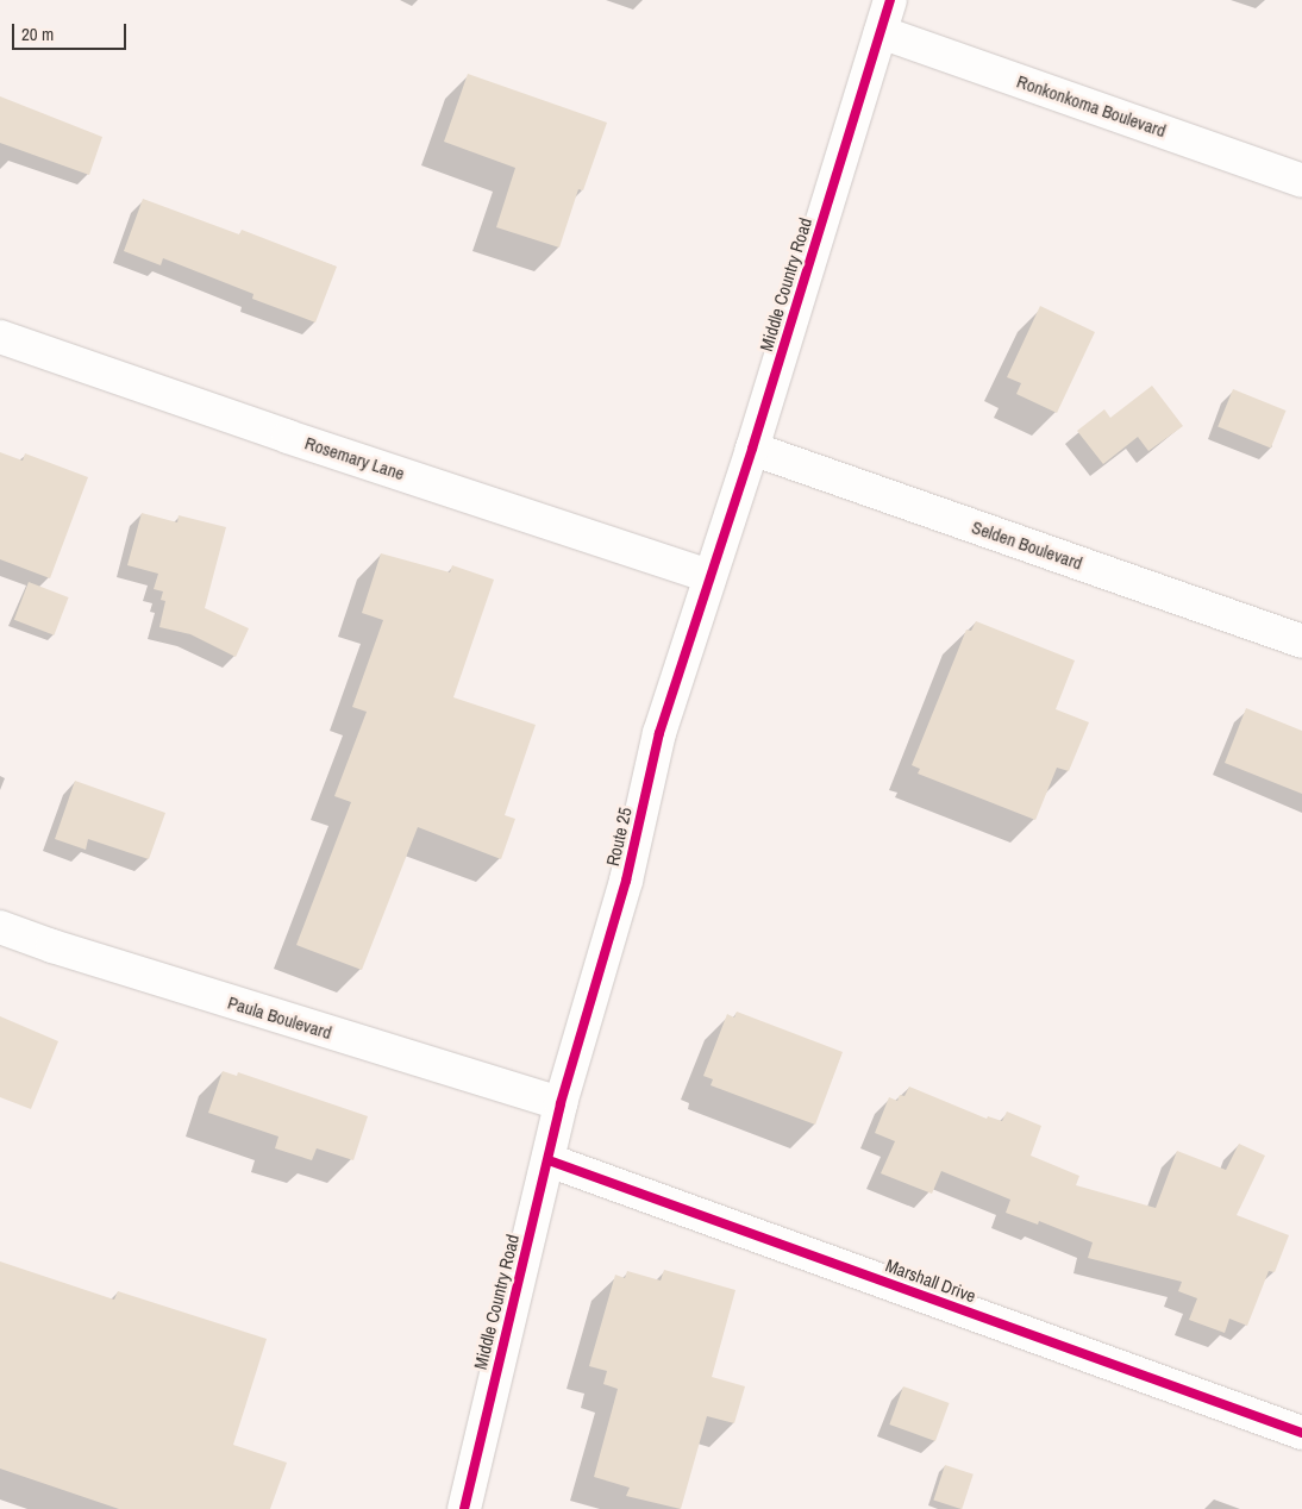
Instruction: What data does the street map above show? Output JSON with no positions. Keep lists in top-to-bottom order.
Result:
{
  "streets": {
    "street": [
      "Ronkonkoma Boulevard",
      "Middle Country Road",
      "Rosemary Lane",
      "Selden Boulevard",
      "Route 25",
      "Paula Boulevard",
      "Marshall Drive"
    ]
  },
  "crossings": [
    ["Ronkonkoma Boulevard", "Middle Country Road"],
    ["Middle Country Road", "Rosemary Lane"],
    ["Middle Country Road", "Selden Boulevard"],
    ["Middle Country Road", "Route 25"],
    ["Middle Country Road", "Paula Boulevard"],
    ["Middle Country Road", "Marshall Drive"],
    ["Rosemary Lane", "Route 25"],
    ["Route 25", "Paula Boulevard"]
  ],
  "scale_bar": "20 m"
}
